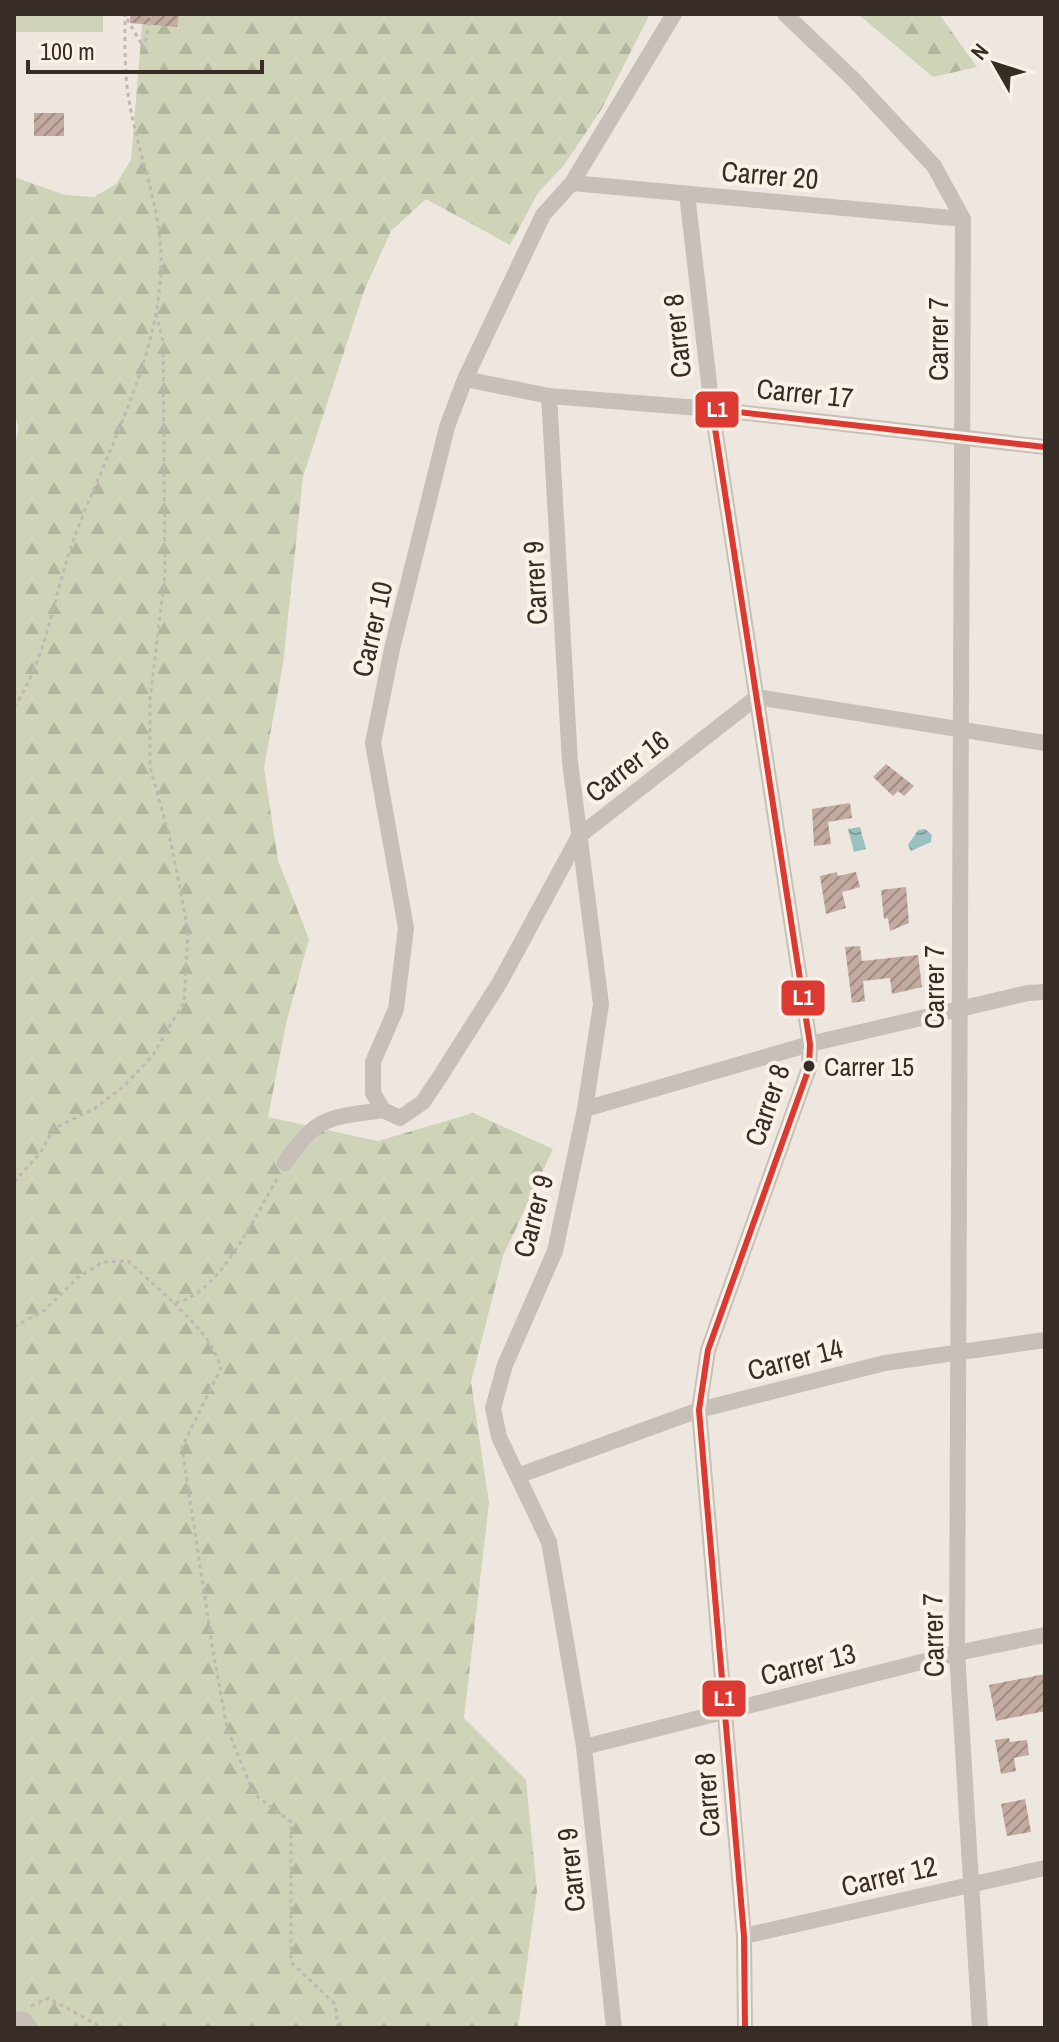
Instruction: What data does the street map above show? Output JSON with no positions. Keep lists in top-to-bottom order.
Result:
{
  "streets": {
    "street": [
      "Carrer 20",
      "Carrer 8",
      "Carrer 7",
      "Carrer 17",
      "Carrer 9",
      "Carrer 10",
      "Carrer 16",
      "Carrer 14",
      "Carrer 13",
      "Carrer 12"
    ]
  },
  "crossings": [
    ["Carrer 20", "Carrer 8"],
    ["Carrer 20", "Carrer 7"],
    ["Carrer 20", "Carrer 10"],
    ["Carrer 8", "Carrer 17"],
    ["Carrer 8", "Carrer 16"],
    ["Carrer 8", "Carrer 14"],
    ["Carrer 8", "Carrer 13"],
    ["Carrer 8", "Carrer 12"],
    ["Carrer 7", "Carrer 17"],
    ["Carrer 7", "Carrer 14"],
    ["Carrer 7", "Carrer 13"],
    ["Carrer 7", "Carrer 12"],
    ["Carrer 17", "Carrer 9"],
    ["Carrer 17", "Carrer 10"],
    ["Carrer 9", "Carrer 16"],
    ["Carrer 9", "Carrer 14"],
    ["Carrer 9", "Carrer 13"],
    ["Carrer 10", "Carrer 16"]
  ],
  "places": ["Carrer 15"],
  "lines": ["transit line L1"],
  "scale_bar": "100 m",
  "north": "top left"
}
